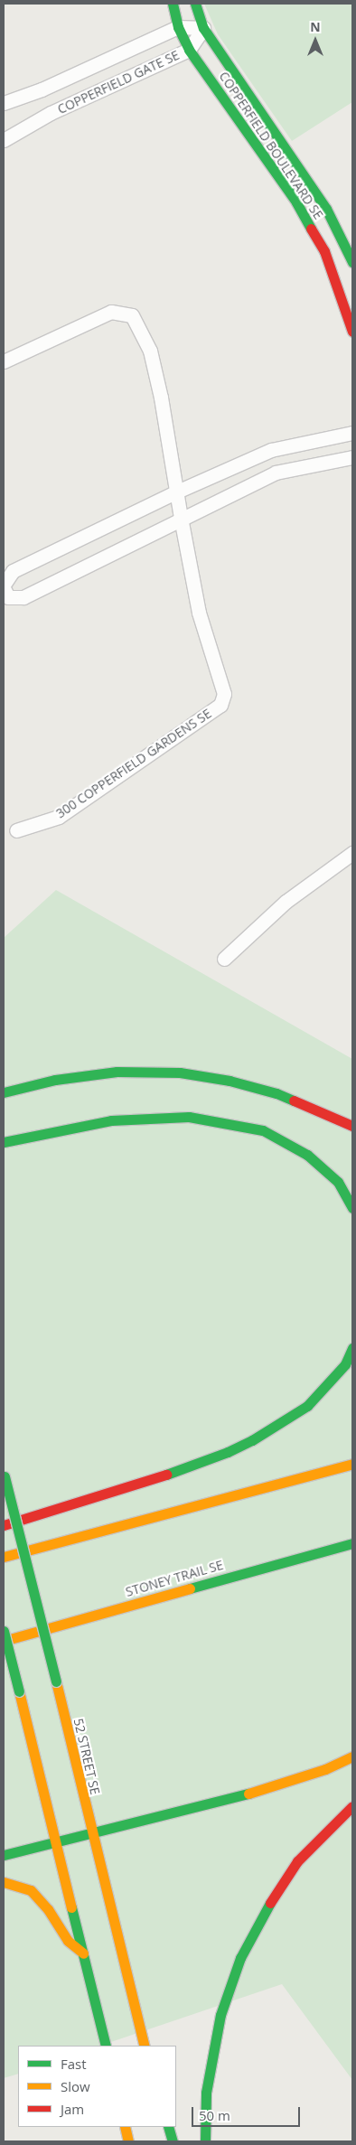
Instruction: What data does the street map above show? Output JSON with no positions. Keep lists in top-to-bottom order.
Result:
{
  "streets": {
    "main road": ["COPPERFIELD BOULEVARD SE", "STONEY TRAIL SE", "52 STREET SE"],
    "street": ["COPPERFIELD GATE SE", "300 COPPERFIELD GARDENS SE"]
  },
  "crossings": [
    ["COPPERFIELD GATE SE", "COPPERFIELD BOULEVARD SE"]
  ],
  "legend": ["Fast", "Slow", "Jam"],
  "scale_bar": "50 m",
  "north": "top"
}
